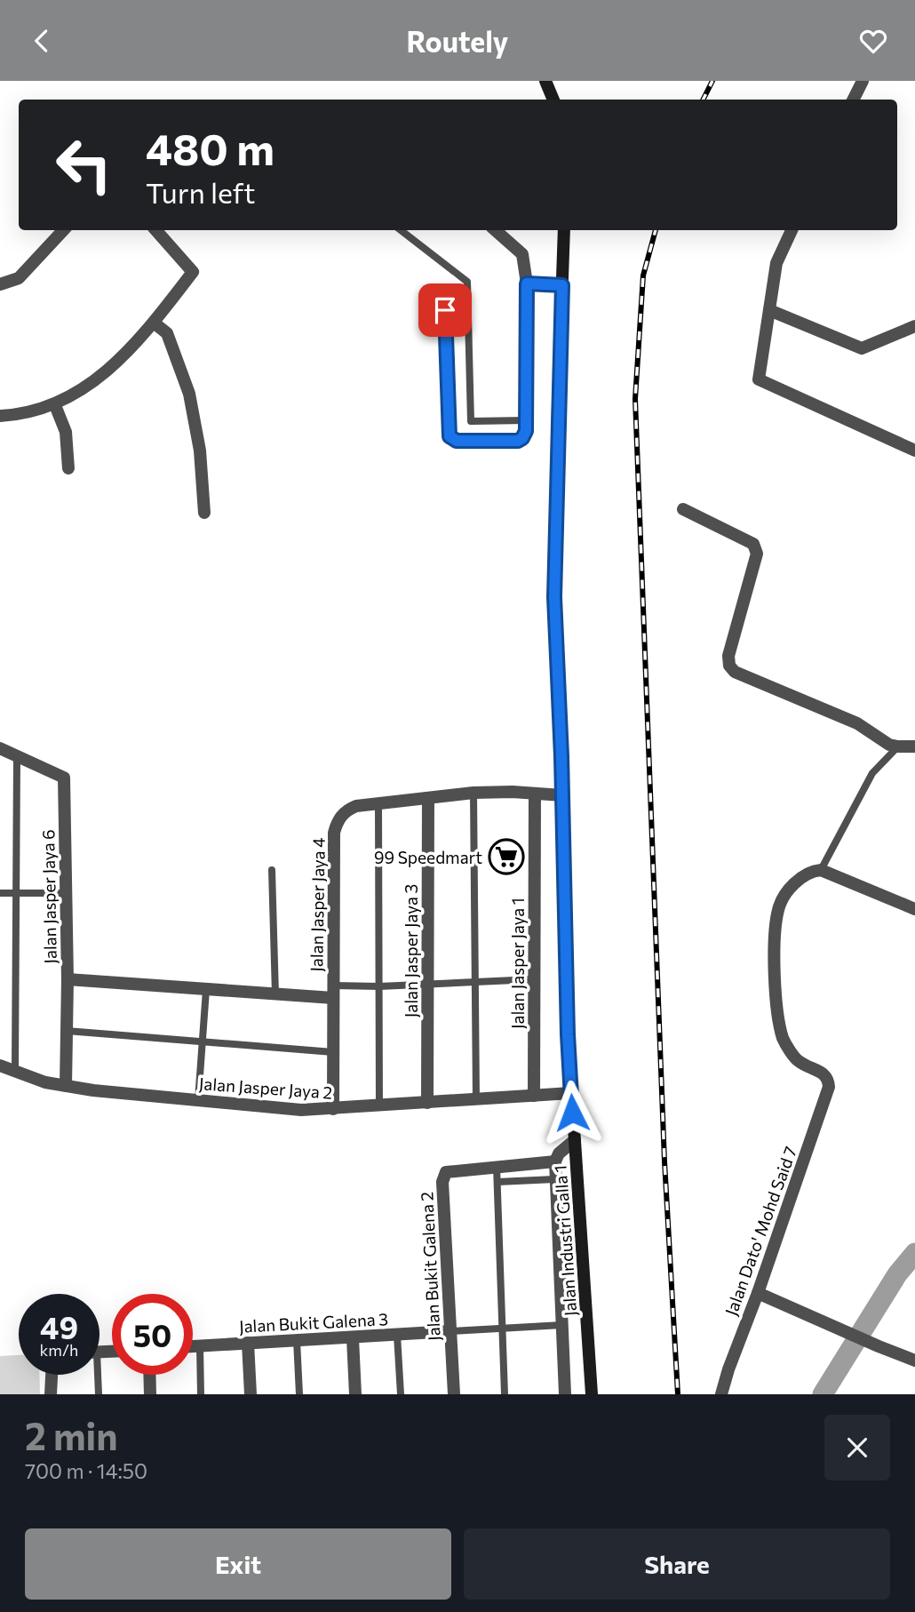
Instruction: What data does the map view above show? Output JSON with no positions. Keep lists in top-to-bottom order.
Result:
{
  "streets": {
    "main road": ["Jalan Industri Galla 1"],
    "street": [
      "Jalan Jasper Jaya 6",
      "Jalan Jasper Jaya 4",
      "Jalan Jasper Jaya 3",
      "Jalan Jasper Jaya 1",
      "Jalan Jasper Jaya 2",
      "Jalan Dato' Mohd Said 7",
      "Jalan Bukit Galena 2",
      "Jalan Bukit Galena 3"
    ]
  },
  "crossings": [
    ["Jalan Jasper Jaya 6", "Jalan Jasper Jaya 2"],
    ["Jalan Jasper Jaya 4", "Jalan Jasper Jaya 3"],
    ["Jalan Jasper Jaya 4", "Jalan Jasper Jaya 1"],
    ["Jalan Jasper Jaya 4", "Jalan Jasper Jaya 2"],
    ["Jalan Jasper Jaya 4", "Jalan Industri Galla 1"],
    ["Jalan Jasper Jaya 3", "Jalan Jasper Jaya 2"],
    ["Jalan Jasper Jaya 1", "Jalan Jasper Jaya 2"],
    ["Jalan Jasper Jaya 2", "Jalan Industri Galla 1"],
    ["Jalan Bukit Galena 2", "Jalan Bukit Galena 3"]
  ],
  "places": {
    "supermarket": ["99 Speedmart"]
  },
  "page": {
    "header": "Routely",
    "turn": ["480 m", "Turn left"],
    "speed": "49 km/h",
    "limit": "50",
    "heading": ["2 min", "700 m · 14:50"],
    "buttons": ["Exit", "Share"]
  }
}
